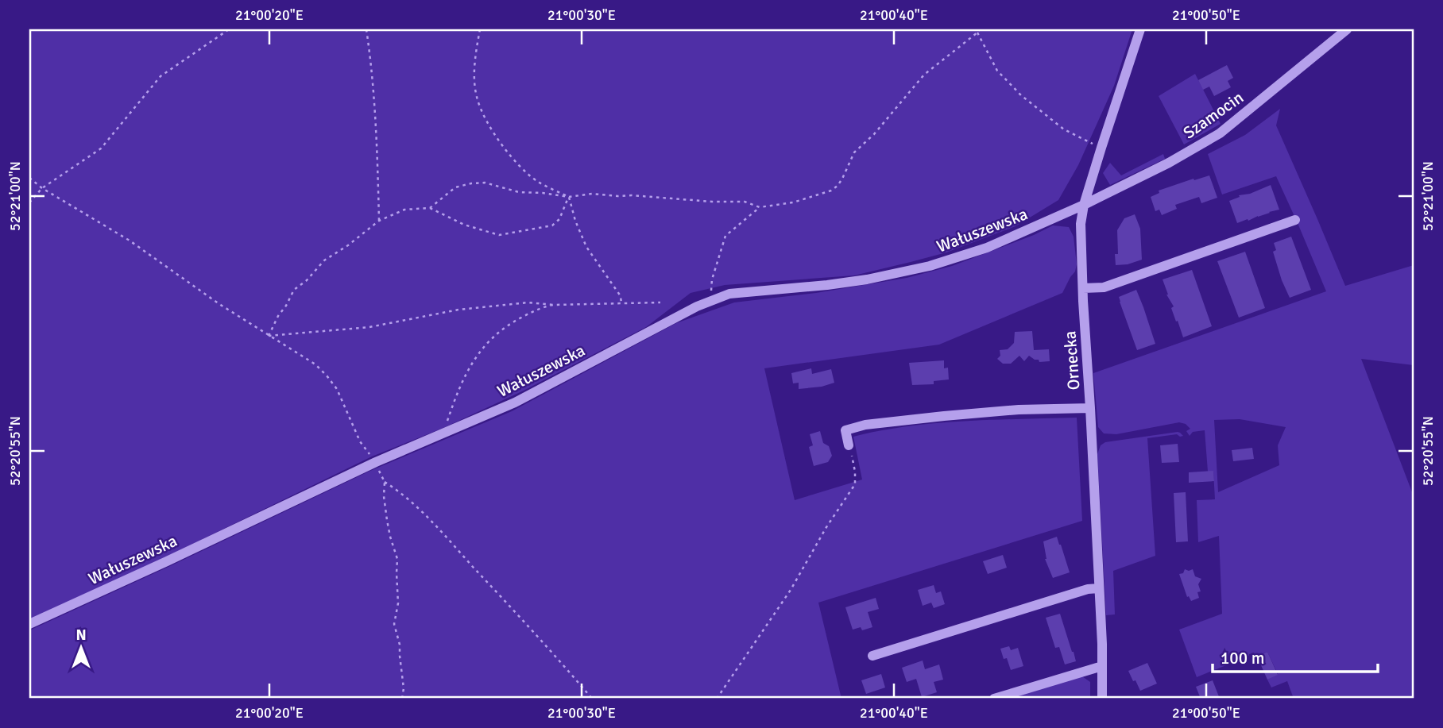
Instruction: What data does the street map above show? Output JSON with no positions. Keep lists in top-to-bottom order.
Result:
{
  "streets": {
    "street": ["Szamocin", "Wałuszewska", "Ornecka"]
  },
  "crossings": [
    ["Szamocin", "Wałuszewska"],
    ["Szamocin", "Ornecka"],
    ["Wałuszewska", "Ornecka"]
  ],
  "scale_bar": "100 m",
  "north": "top",
  "coordinates": [
    "21°00'20\"E",
    "21°00'30\"E",
    "21°00'40\"E",
    "21°00'50\"E",
    "52°21'00\"N",
    "52°20'55\"N"
  ]
}
